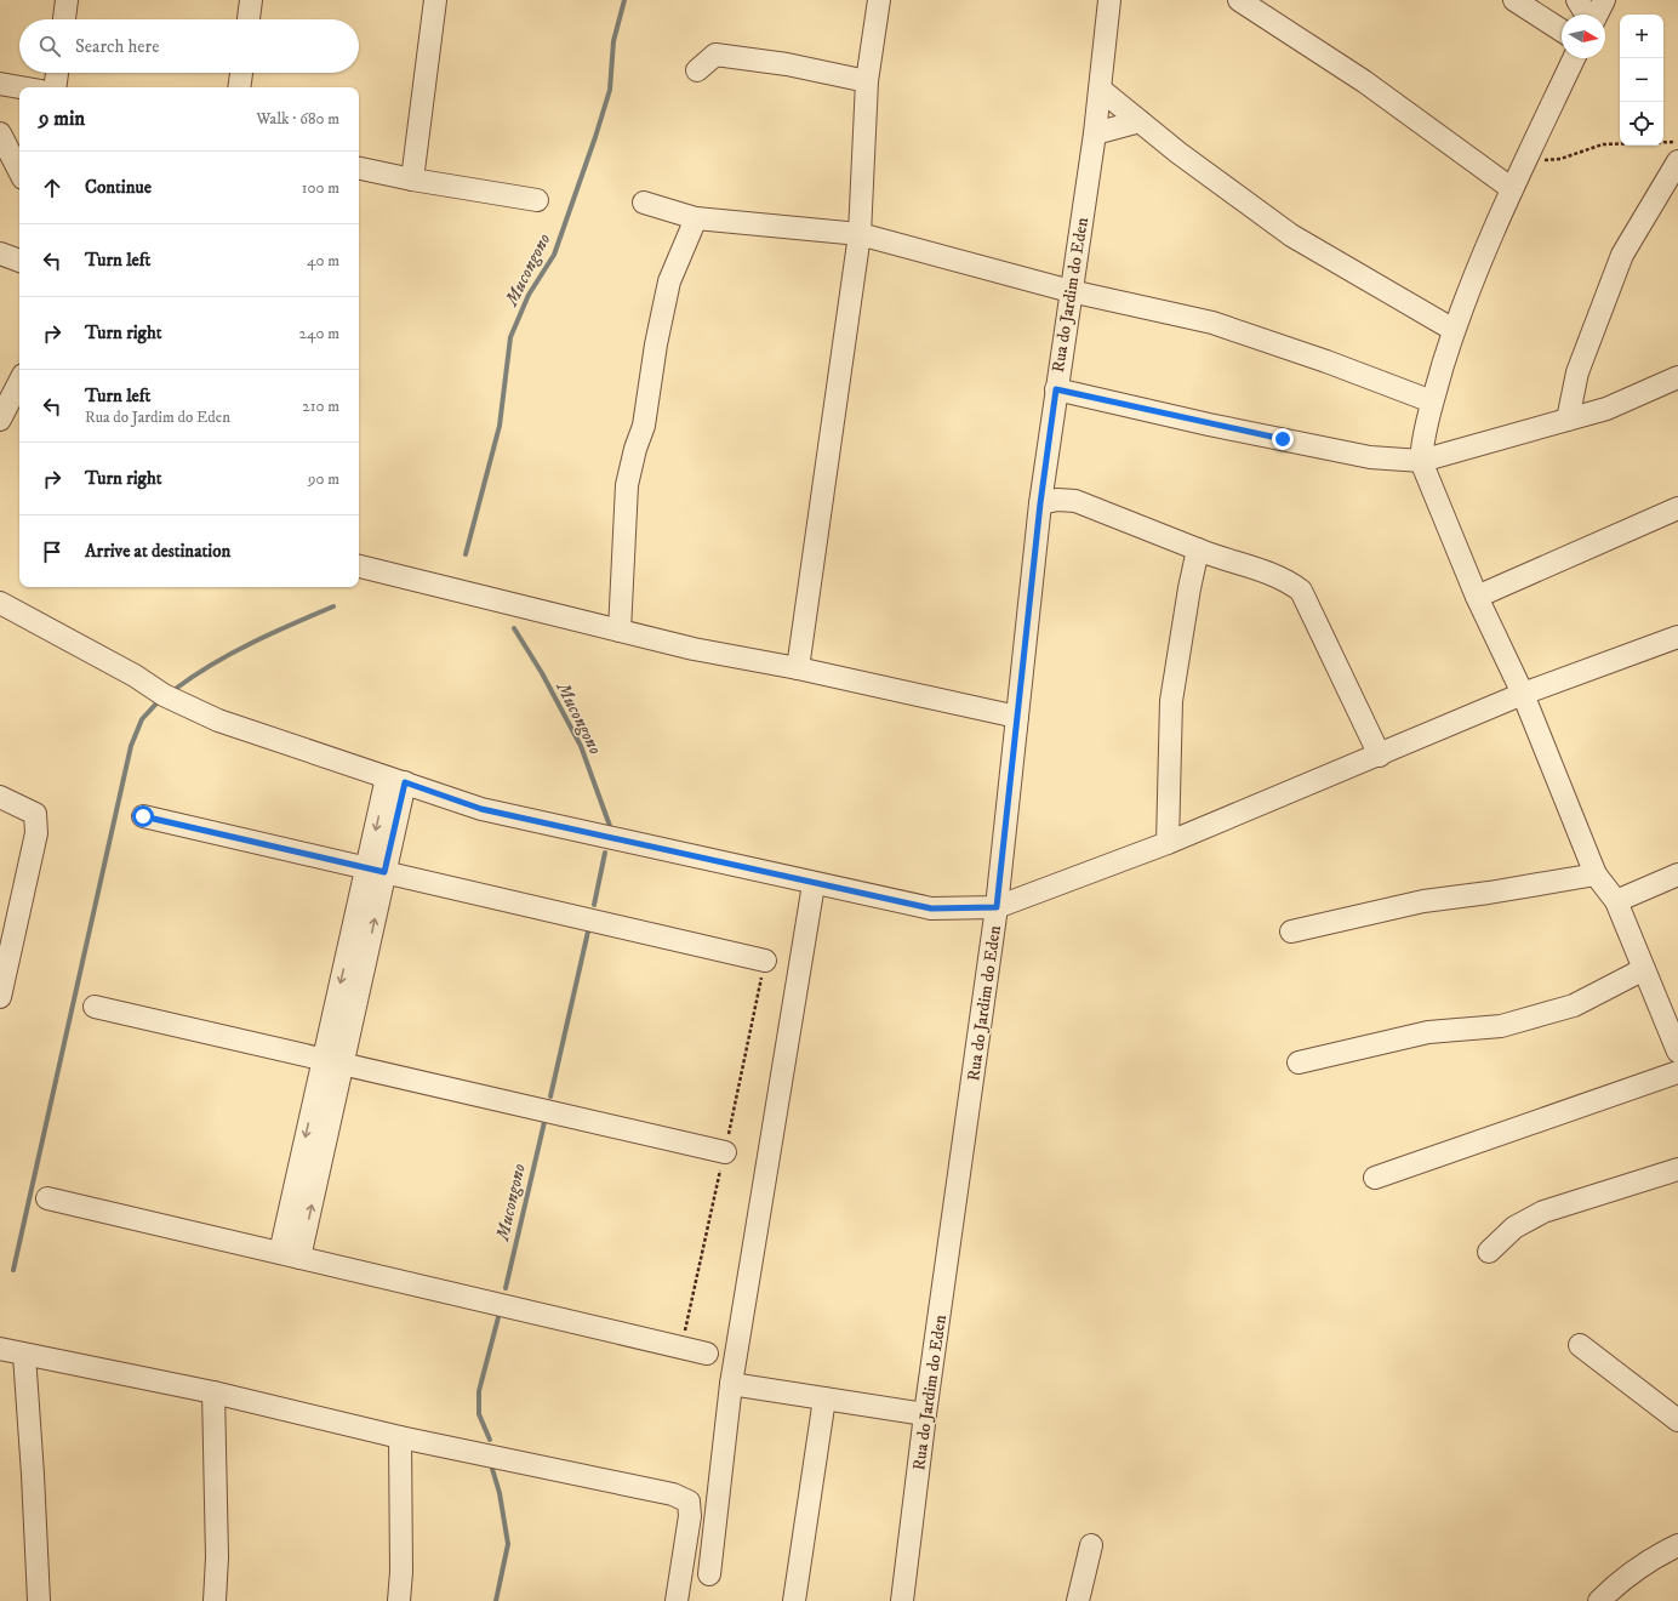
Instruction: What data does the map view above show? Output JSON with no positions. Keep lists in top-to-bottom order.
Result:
{
  "streets": {
    "street": ["Rua do Jardim do Eden"]
  },
  "water": ["Mucongono"],
  "north": "right",
  "page": {
    "map_buttons": ["+", "−"],
    "search": "Search here",
    "heading": ["9 min", "Walk · 680 m"],
    "list": [
      ["Continue", "100 m"],
      ["Turn left", "40 m"],
      ["Turn right", "240 m"],
      ["Turn left", "Rua do Jardim do Eden", "210 m"],
      ["Turn right", "90 m"],
      "Arrive at destination"
    ]
  }
}
